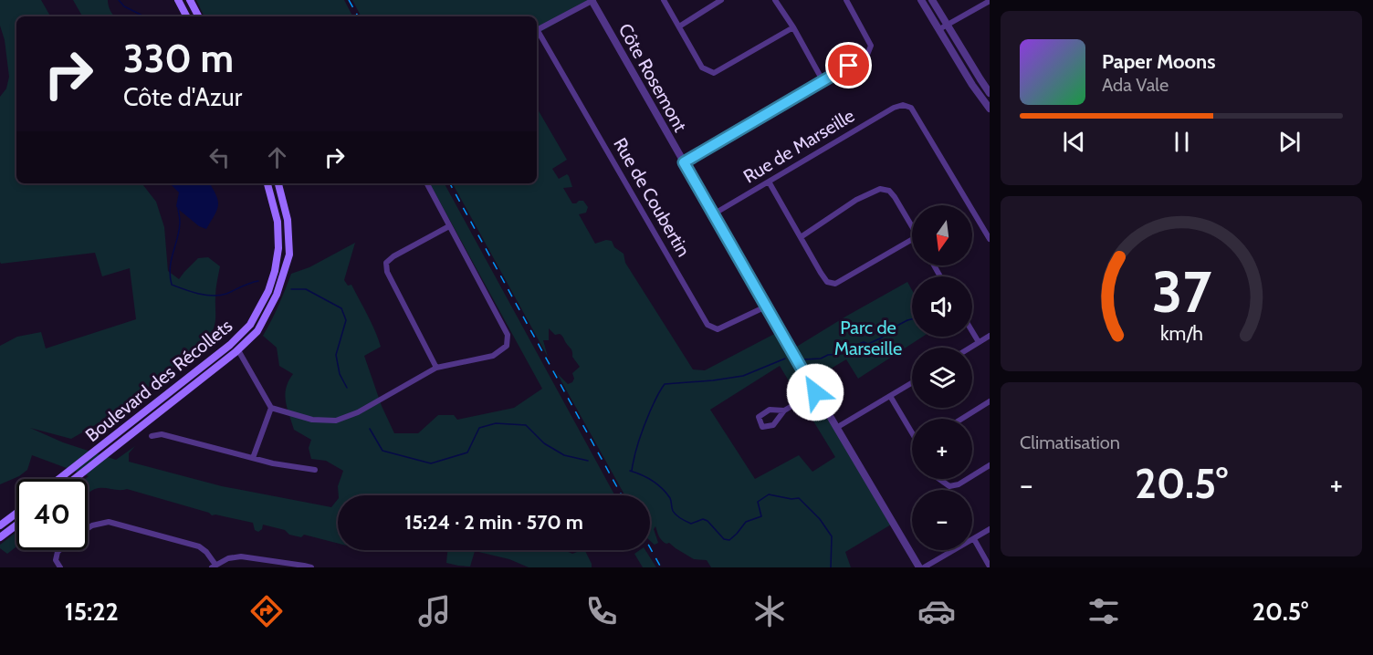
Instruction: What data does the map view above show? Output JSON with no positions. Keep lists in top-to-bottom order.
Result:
{
  "streets": {
    "main road": ["Boulevard des Récollets"],
    "street": ["Côte Rosemont", "Rue de Marseille", "Rue de Coubertin"]
  },
  "crossings": [
    ["Côte Rosemont", "Rue de Marseille"],
    ["Côte Rosemont", "Rue de Coubertin"]
  ],
  "parks": ["Parc de Marseille"],
  "north": "bottom",
  "page": {
    "turn": ["330 m", "Côte d'Azur"],
    "song": ["Paper Moons", "Ada Vale"],
    "map_buttons": ["+", "−"],
    "tile": "Climatisation",
    "heat": ["−", "20.5°", "+"],
    "limit": "40",
    "trip": "15:24 · 2 min · 570 m",
    "tabs": ["15:22", "20.5°"],
    "gauge": ["37", "km/h"]
  }
}
